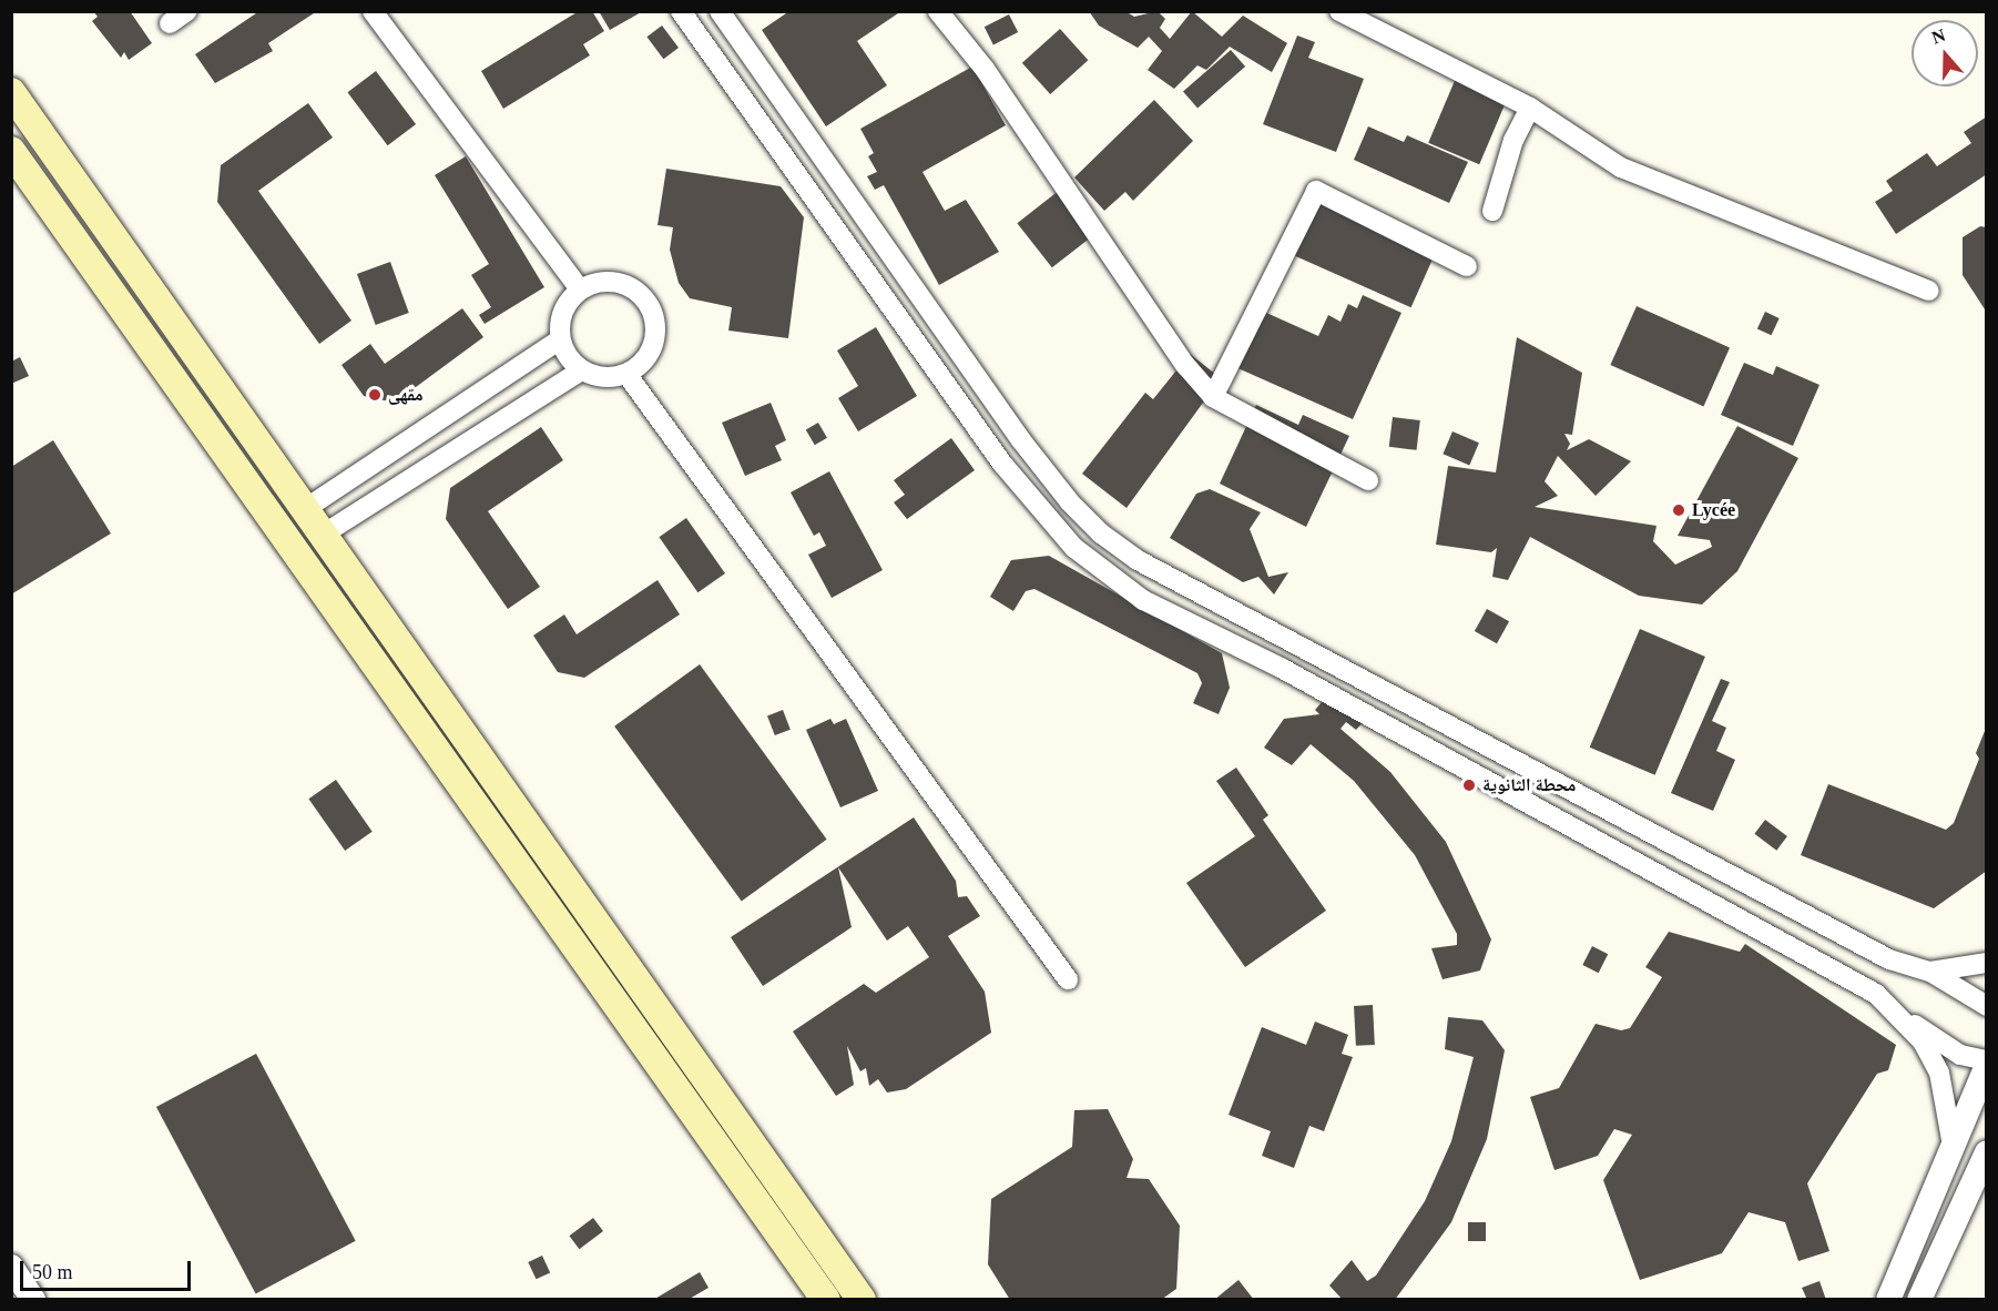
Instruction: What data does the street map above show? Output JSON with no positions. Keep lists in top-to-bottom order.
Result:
{
  "places": ["مقهى", "Lycée", "محطة الثانوية"],
  "scale_bar": "50 m",
  "north": "top"
}
